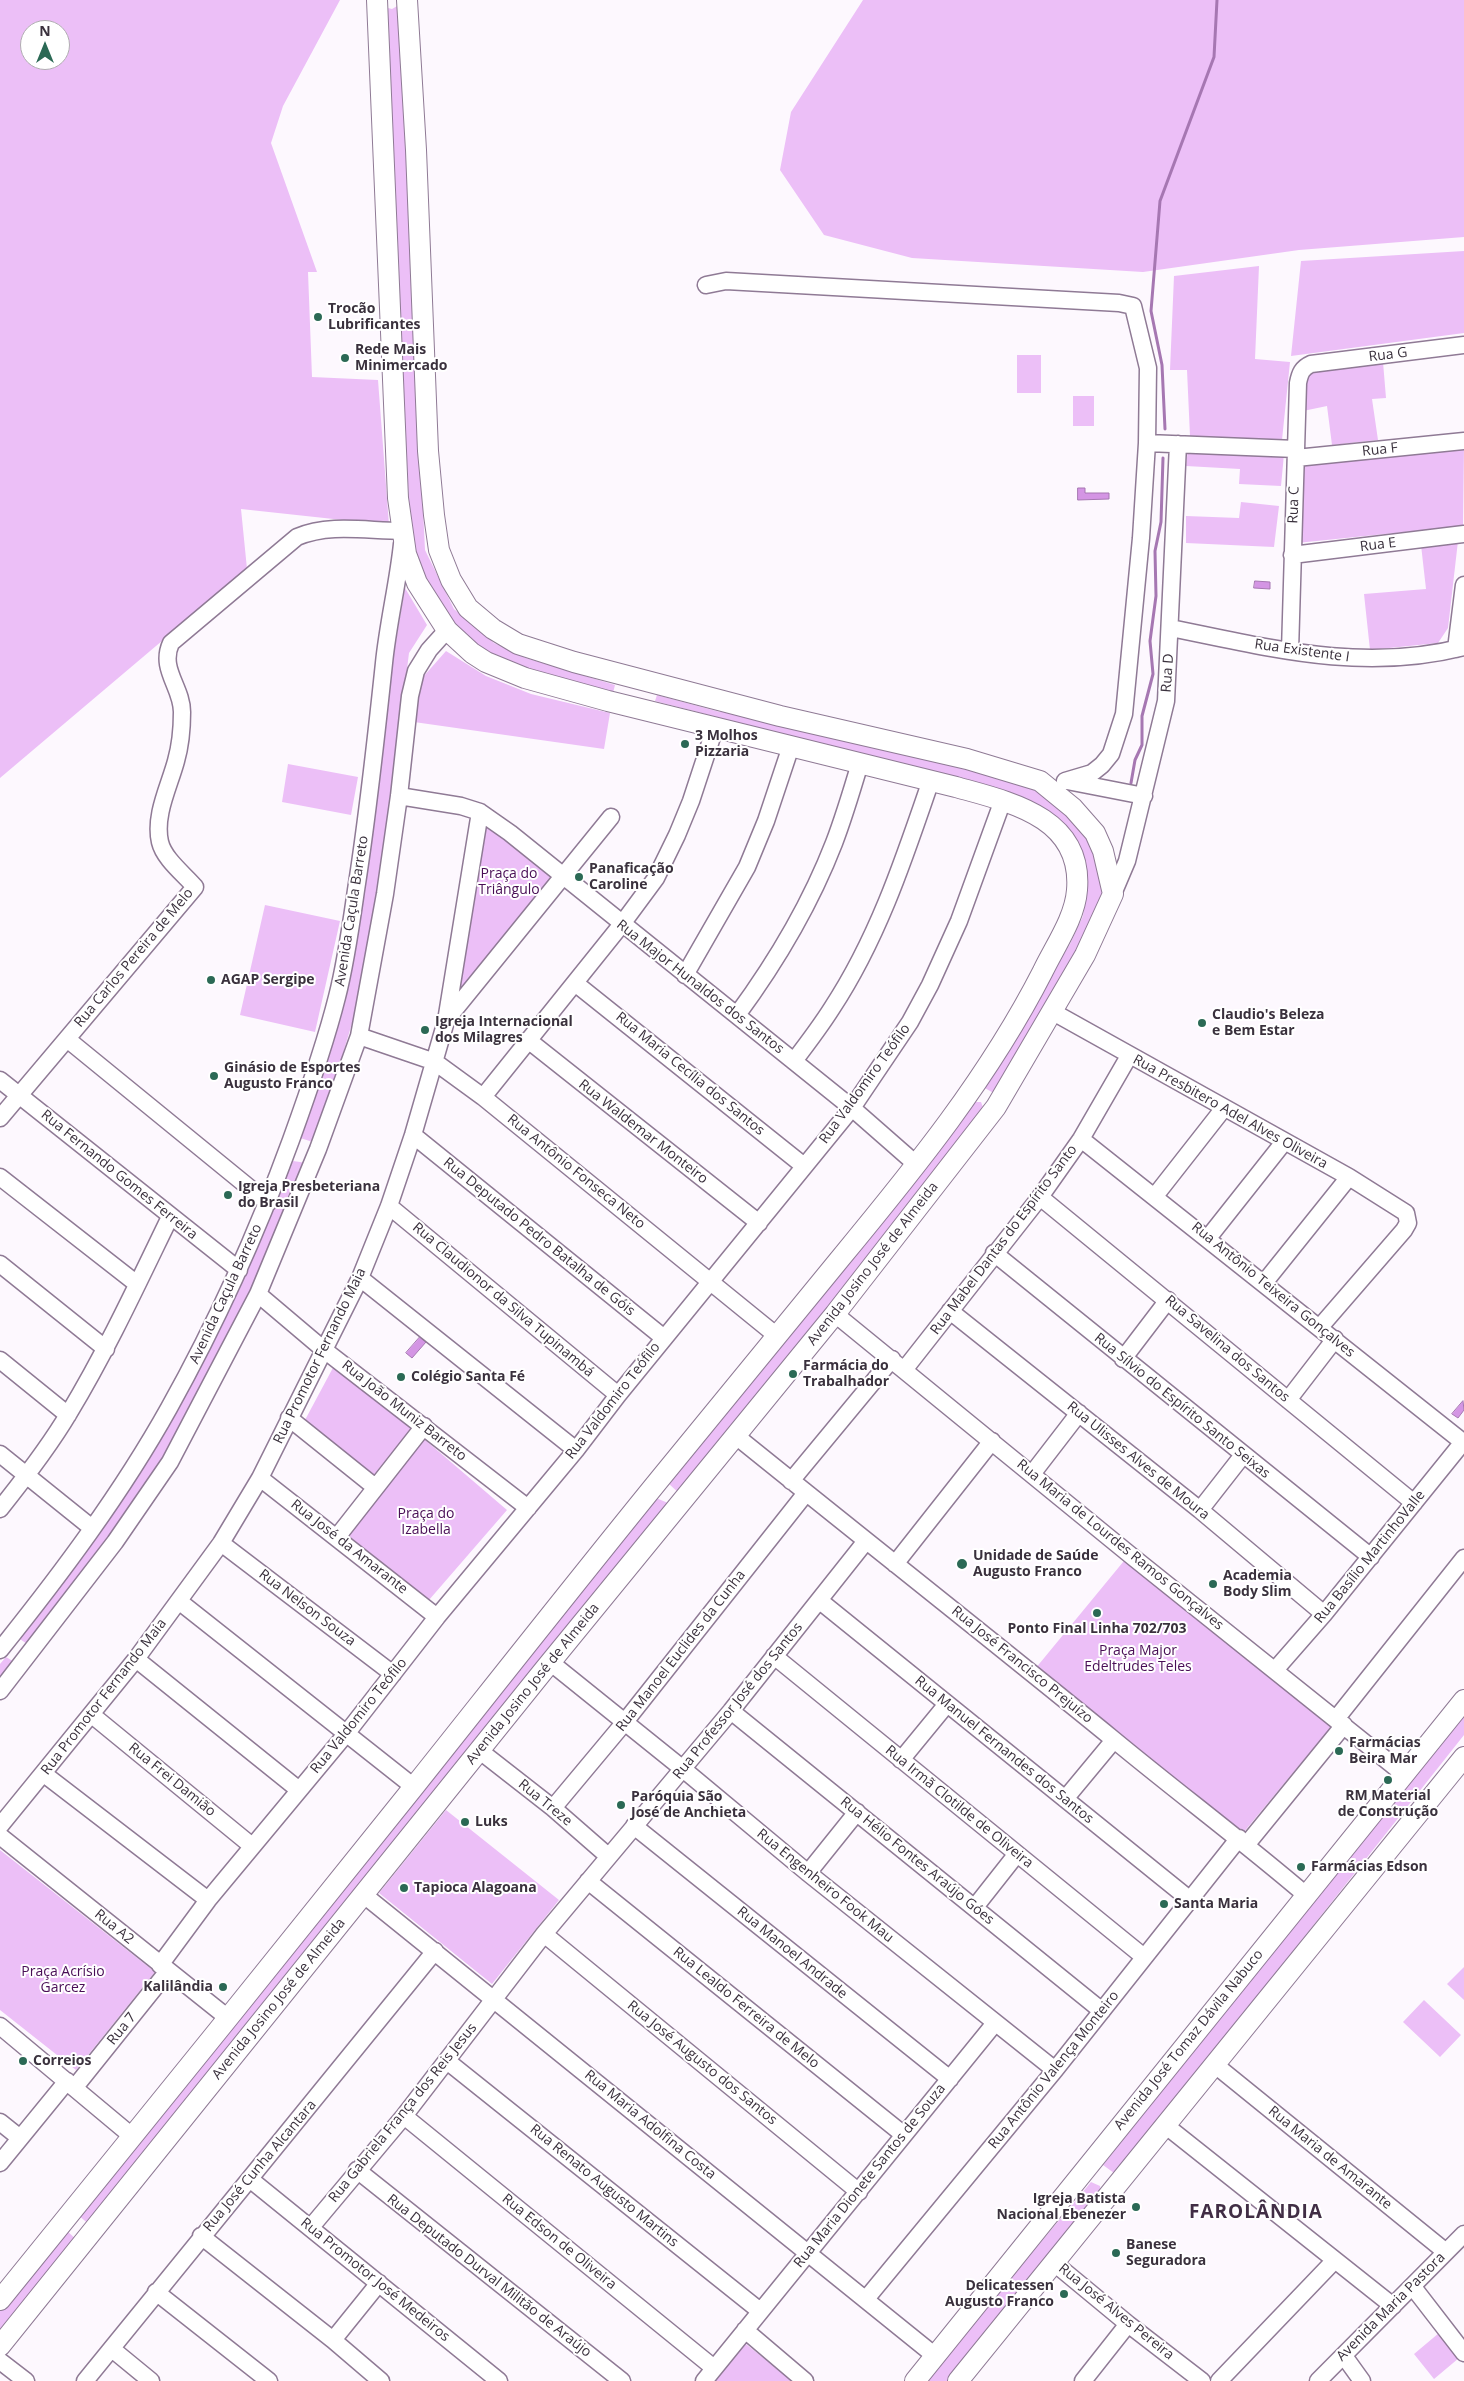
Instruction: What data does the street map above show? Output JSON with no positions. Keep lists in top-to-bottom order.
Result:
{
  "streets": {
    "main road": ["Avenida Josino José de Almeida", "Avenida José Tomaz Dávila Nabuco"],
    "street": [
      "Rua G",
      "Rua F",
      "Rua C",
      "Rua E",
      "Rua Existente I",
      "Rua D",
      "Avenida Caçula Barreto",
      "Rua Carlos Pereira de Melo",
      "Rua Major Hunaldos dos Santos",
      "Rua Maria Cecília dos Santos",
      "Rua Valdomiro Teófilo",
      "Rua Presbitero Adel Alves Oliveira",
      "Rua Waldemar Monteiro",
      "Rua Antônio Fonseca Neto",
      "Rua Fernando Gomes Ferreira",
      "Rua Deputado Pedro Batalha de Góis",
      "Rua Mabel Dantas do Espírito Santo",
      "Rua Antônio Teixeira Gonçalves",
      "Rua Claudionor da Silva Tupinambá",
      "Rua Savelina dos Santos",
      "Rua Promotor Fernando Maia",
      "Rua Sílvio do Espírito Santo Seixas",
      "Rua João Muniz Barreto",
      "Rua Ulisses Alves de Moura",
      "Rua Maria de Lourdes Ramos Gonçalves",
      "Rua José da Amarante",
      "Rua Basílio MartinhoValle",
      "Rua Nelson Souza",
      "Rua Manoel Euclides da Cunha",
      "Rua José Francisco Prejuízo",
      "Rua Professor José dos Santos",
      "Rua Manuel Fernandes dos Santos",
      "Rua Frei Damião",
      "Rua Treze",
      "Rua Irmã Clotilde de Oliveira",
      "Rua Hélio Fontes Araújo Góes",
      "Rua Engenheiro Fook Mau",
      "Rua A2",
      "Rua Manoel Andrade",
      "Rua Lealdo Ferreira de Melo",
      "Rua 7",
      "Rua José Augusto dos Santos",
      "Rua Antônio Valença Monteiro",
      "Rua Gabriela França dos Reis Jesus",
      "Rua Maria Adolfina Costa",
      "Rua Maria de Amarante",
      "Rua José Cunha Alcantara",
      "Rua Maria Dionete Santos de Souza",
      "Rua Renato Augusto Martins",
      "Rua Edson de Oliveira",
      "Rua Deputado Durval Militão de Araújo",
      "Rua Promotor José Medeiros",
      "Avenida Maria Pastora",
      "Rua José Alves Pereira"
    ]
  },
  "crossings": [
    ["Rua G", "Rua C"],
    ["Rua F", "Rua C"],
    ["Rua F", "Rua D"],
    ["Rua C", "Rua E"],
    ["Rua C", "Rua Existente I"],
    ["Rua Existente I", "Rua D"],
    ["Rua D", "Avenida Josino José de Almeida"],
    ["Avenida Caçula Barreto", "Rua Carlos Pereira de Melo"],
    ["Avenida Caçula Barreto", "Rua Major Hunaldos dos Santos"],
    ["Avenida Caçula Barreto", "Rua Antônio Fonseca Neto"],
    ["Avenida Caçula Barreto", "Rua Fernando Gomes Ferreira"],
    ["Avenida Caçula Barreto", "Rua João Muniz Barreto"],
    ["Rua Carlos Pereira de Melo", "Rua Fernando Gomes Ferreira"],
    ["Rua Major Hunaldos dos Santos", "Rua Valdomiro Teófilo"],
    ["Rua Major Hunaldos dos Santos", "Avenida Josino José de Almeida"],
    ["Rua Major Hunaldos dos Santos", "Rua Promotor Fernando Maia"],
    ["Rua Maria Cecília dos Santos", "Rua Valdomiro Teófilo"],
    ["Rua Valdomiro Teófilo", "Rua Waldemar Monteiro"],
    ["Rua Valdomiro Teófilo", "Rua Antônio Fonseca Neto"],
    ["Rua Valdomiro Teófilo", "Rua Deputado Pedro Batalha de Góis"],
    ["Rua Valdomiro Teófilo", "Avenida Josino José de Almeida"],
    ["Rua Valdomiro Teófilo", "Rua Claudionor da Silva Tupinambá"],
    ["Rua Valdomiro Teófilo", "Rua João Muniz Barreto"],
    ["Rua Valdomiro Teófilo", "Rua José da Amarante"],
    ["Rua Valdomiro Teófilo", "Rua Nelson Souza"],
    ["Rua Valdomiro Teófilo", "Rua Frei Damião"],
    ["Rua Valdomiro Teófilo", "Rua A2"],
    ["Rua Valdomiro Teófilo", "Rua 7"],
    ["Rua Presbitero Adel Alves Oliveira", "Rua Mabel Dantas do Espírito Santo"],
    ["Rua Presbitero Adel Alves Oliveira", "Avenida Josino José de Almeida"],
    ["Rua Presbitero Adel Alves Oliveira", "Rua Antônio Teixeira Gonçalves"],
    ["Rua Antônio Fonseca Neto", "Avenida Josino José de Almeida"],
    ["Rua Antônio Fonseca Neto", "Rua Promotor Fernando Maia"],
    ["Rua Deputado Pedro Batalha de Góis", "Rua Promotor Fernando Maia"],
    ["Rua Mabel Dantas do Espírito Santo", "Rua Antônio Teixeira Gonçalves"],
    ["Rua Mabel Dantas do Espírito Santo", "Rua Savelina dos Santos"],
    ["Rua Mabel Dantas do Espírito Santo", "Rua Sílvio do Espírito Santo Seixas"],
    ["Rua Mabel Dantas do Espírito Santo", "Rua Ulisses Alves de Moura"],
    ["Rua Mabel Dantas do Espírito Santo", "Rua Maria de Lourdes Ramos Gonçalves"],
    ["Rua Mabel Dantas do Espírito Santo", "Rua José Francisco Prejuízo"],
    ["Avenida Josino José de Almeida", "Rua Maria de Lourdes Ramos Gonçalves"],
    ["Avenida Josino José de Almeida", "Rua José Francisco Prejuízo"],
    ["Avenida Josino José de Almeida", "Rua Treze"],
    ["Avenida Josino José de Almeida", "Rua Engenheiro Fook Mau"],
    ["Avenida Josino José de Almeida", "Rua A2"],
    ["Avenida Josino José de Almeida", "Rua Maria Adolfina Costa"],
    ["Rua Antônio Teixeira Gonçalves", "Rua Basílio MartinhoValle"],
    ["Rua Claudionor da Silva Tupinambá", "Rua Promotor Fernando Maia"],
    ["Rua Savelina dos Santos", "Rua Basílio MartinhoValle"],
    ["Rua Promotor Fernando Maia", "Rua João Muniz Barreto"],
    ["Rua Promotor Fernando Maia", "Rua José da Amarante"],
    ["Rua Promotor Fernando Maia", "Rua Nelson Souza"],
    ["Rua Promotor Fernando Maia", "Rua Frei Damião"],
    ["Rua Sílvio do Espírito Santo Seixas", "Rua Basílio MartinhoValle"],
    ["Rua Ulisses Alves de Moura", "Rua Basílio MartinhoValle"],
    ["Rua Maria de Lourdes Ramos Gonçalves", "Rua Basílio MartinhoValle"],
    ["Rua Maria de Lourdes Ramos Gonçalves", "Avenida José Tomaz Dávila Nabuco"],
    ["Rua Maria de Lourdes Ramos Gonçalves", "Rua Antônio Valença Monteiro"],
    ["Rua Manoel Euclides da Cunha", "Rua José Francisco Prejuízo"],
    ["Rua Manoel Euclides da Cunha", "Rua Treze"],
    ["Rua Manoel Euclides da Cunha", "Rua Engenheiro Fook Mau"],
    ["Rua José Francisco Prejuízo", "Rua Professor José dos Santos"],
    ["Rua José Francisco Prejuízo", "Avenida José Tomaz Dávila Nabuco"],
    ["Rua José Francisco Prejuízo", "Rua Antônio Valença Monteiro"],
    ["Rua Professor José dos Santos", "Rua Manuel Fernandes dos Santos"],
    ["Rua Professor José dos Santos", "Rua Treze"],
    ["Rua Professor José dos Santos", "Rua Irmã Clotilde de Oliveira"],
    ["Rua Professor José dos Santos", "Rua Hélio Fontes Araújo Góes"],
    ["Rua Professor José dos Santos", "Rua Engenheiro Fook Mau"],
    ["Rua Professor José dos Santos", "Rua Manoel Andrade"],
    ["Rua Professor José dos Santos", "Rua Lealdo Ferreira de Melo"],
    ["Rua Professor José dos Santos", "Rua José Augusto dos Santos"],
    ["Rua Professor José dos Santos", "Rua Gabriela França dos Reis Jesus"],
    ["Rua Professor José dos Santos", "Rua Maria Adolfina Costa"],
    ["Rua Manuel Fernandes dos Santos", "Rua Antônio Valença Monteiro"],
    ["Rua Irmã Clotilde de Oliveira", "Rua Antônio Valença Monteiro"],
    ["Rua Hélio Fontes Araújo Góes", "Rua Antônio Valença Monteiro"],
    ["Rua Engenheiro Fook Mau", "Rua Antônio Valença Monteiro"],
    ["Rua Engenheiro Fook Mau", "Rua Maria Dionete Santos de Souza"],
    ["Rua A2", "Rua 7"],
    ["Rua Manoel Andrade", "Rua Maria Dionete Santos de Souza"],
    ["Rua Lealdo Ferreira de Melo", "Rua Maria Dionete Santos de Souza"],
    ["Avenida José Tomaz Dávila Nabuco", "Rua Maria Adolfina Costa"],
    ["Rua José Augusto dos Santos", "Rua Maria Dionete Santos de Souza"],
    ["Rua Antônio Valença Monteiro", "Rua Maria Adolfina Costa"],
    ["Rua Gabriela França dos Reis Jesus", "Rua Maria Adolfina Costa"],
    ["Rua Gabriela França dos Reis Jesus", "Rua Renato Augusto Martins"],
    ["Rua Gabriela França dos Reis Jesus", "Rua Edson de Oliveira"],
    ["Rua Gabriela França dos Reis Jesus", "Rua Deputado Durval Militão de Araújo"],
    ["Rua Gabriela França dos Reis Jesus", "Rua Promotor José Medeiros"],
    ["Rua Maria Adolfina Costa", "Rua José Cunha Alcantara"],
    ["Rua Maria Adolfina Costa", "Rua Maria Dionete Santos de Souza"],
    ["Rua Maria de Amarante", "Avenida Maria Pastora"],
    ["Rua José Cunha Alcantara", "Rua Promotor José Medeiros"],
    ["Rua Maria Dionete Santos de Souza", "Rua Renato Augusto Martins"],
    ["Rua Maria Dionete Santos de Souza", "Rua Edson de Oliveira"]
  ],
  "districts": ["FAROLÂNDIA"],
  "parks": [
    "Praça do Triângulo",
    "Praça do Izabella",
    "Praça Major Edeltrudes Teles",
    "Praça Acrísio Garcez"
  ],
  "places": [
    "Trocão Lubrificantes",
    "Rede Mais Minimercado",
    "3 Molhos Pizzaria",
    "Panaficação Caroline",
    "AGAP Sergipe",
    "Claudio's Beleza e Bem Estar",
    "Igreja Internacional dos Milagres",
    "Ginásio de Esportes Augusto Franco",
    "Igreja Presbeteriana do Brasil",
    "Farmácia do Trabalhador",
    "Colégio Santa Fé",
    "Unidade de Saúde Augusto Franco",
    "Academia Body Slim",
    "Ponto Final Linha 702/703",
    "Farmácias Beira Mar",
    "RM Material de Construção",
    "Paróquia São José de Anchieta",
    "Luks",
    "Farmácias Edson",
    "Tapioca Alagoana",
    "Santa Maria",
    "Kalilândia",
    "Correios",
    "Igreja Batista Nacional Ebenezer",
    "Banese Seguradora",
    "Delicatessen Augusto Franco"
  ],
  "north": "top"
}
